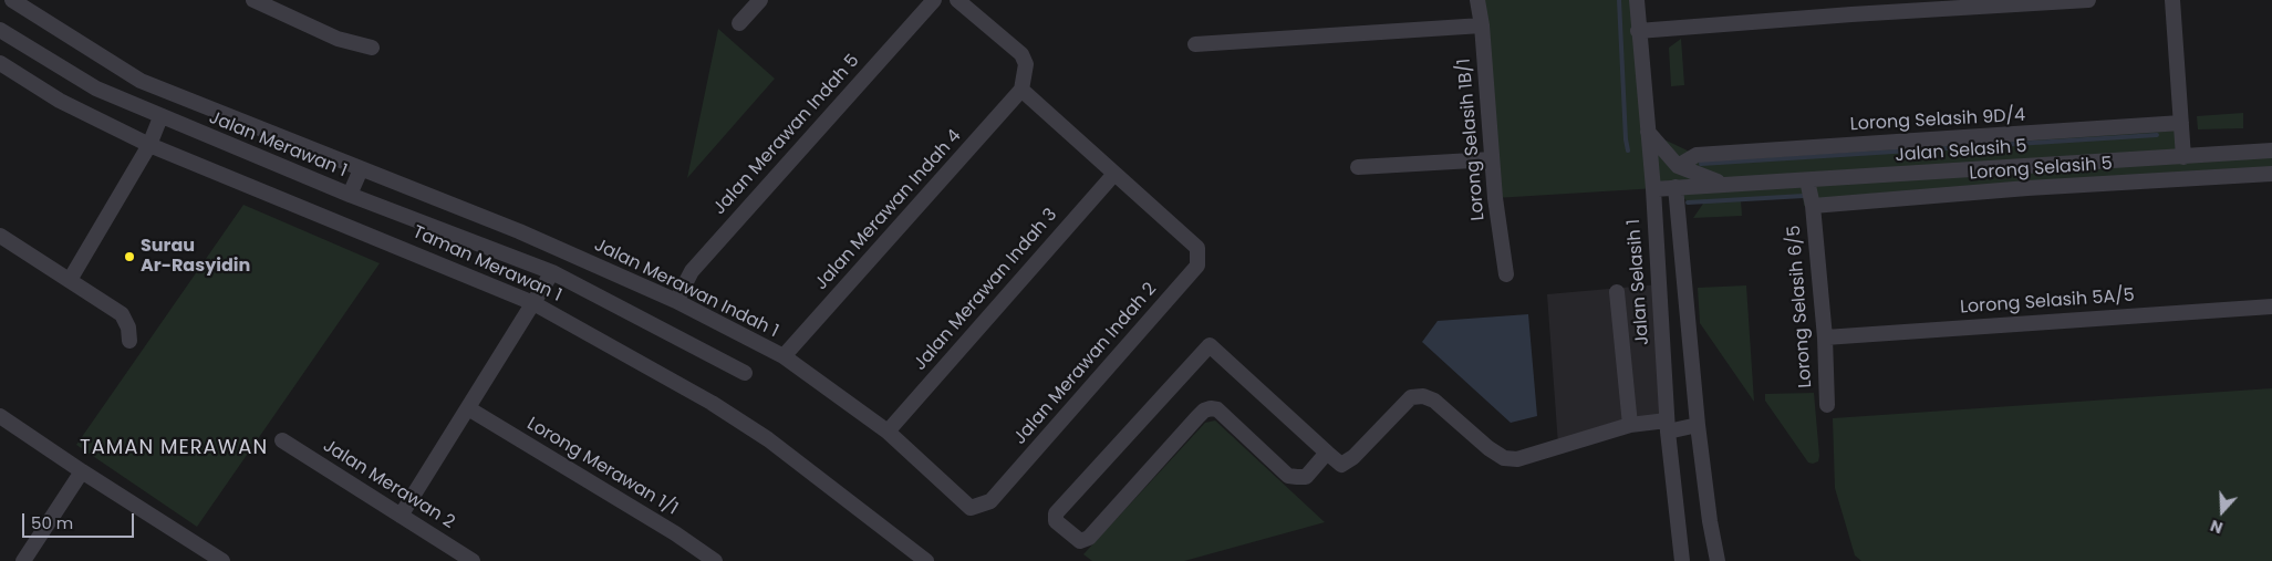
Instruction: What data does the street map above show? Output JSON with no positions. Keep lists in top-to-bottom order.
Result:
{
  "streets": {
    "street": [
      "Lorong Selasih 9D/4",
      "Jalan Merawan Indah 5",
      "Lorong Selasih 1B/1",
      "Jalan Merawan 1",
      "Jalan Selasih 5",
      "Lorong Selasih 5",
      "Jalan Merawan Indah 4",
      "Taman Merawan 1",
      "Jalan Selasih 1",
      "Jalan Merawan Indah 1",
      "Jalan Merawan Indah 3",
      "Lorong Selasih 5A/5",
      "Lorong Selasih 6/5",
      "Jalan Merawan Indah 2",
      "Lorong Merawan 1/1",
      "Jalan Merawan 2"
    ]
  },
  "crossings": [
    ["Jalan Merawan Indah 5", "Jalan Merawan Indah 1"],
    ["Jalan Selasih 5", "Jalan Selasih 1"],
    ["Jalan Selasih 5", "Lorong Selasih 6/5"],
    ["Lorong Selasih 5", "Lorong Selasih 6/5"],
    ["Jalan Merawan Indah 4", "Jalan Merawan Indah 1"],
    ["Jalan Merawan Indah 1", "Jalan Merawan Indah 3"],
    ["Jalan Merawan Indah 1", "Jalan Merawan Indah 2"],
    ["Jalan Merawan Indah 3", "Jalan Merawan Indah 2"],
    ["Lorong Selasih 5A/5", "Lorong Selasih 6/5"]
  ],
  "districts": ["TAMAN MERAWAN"],
  "places": ["Surau Ar-Rasyidin"],
  "scale_bar": "50 m",
  "north": "bottom"
}
